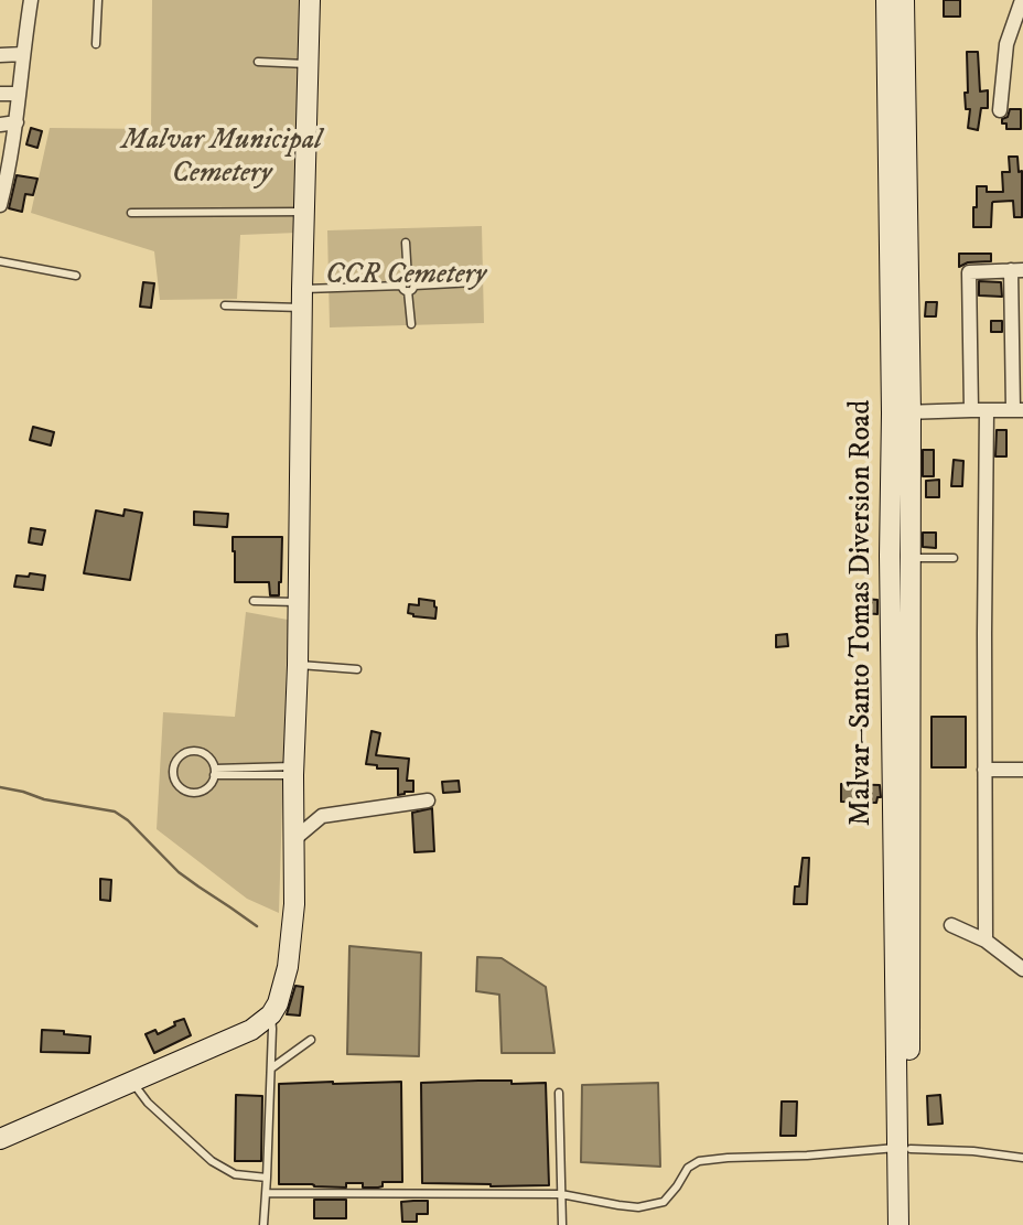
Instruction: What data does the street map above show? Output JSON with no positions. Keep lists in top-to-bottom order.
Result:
{
  "streets": {
    "street": ["Malvar–Santo Tomas Diversion Road"]
  },
  "parks": ["Malvar Municipal Cemetery", "CCR Cemetery"]
}
